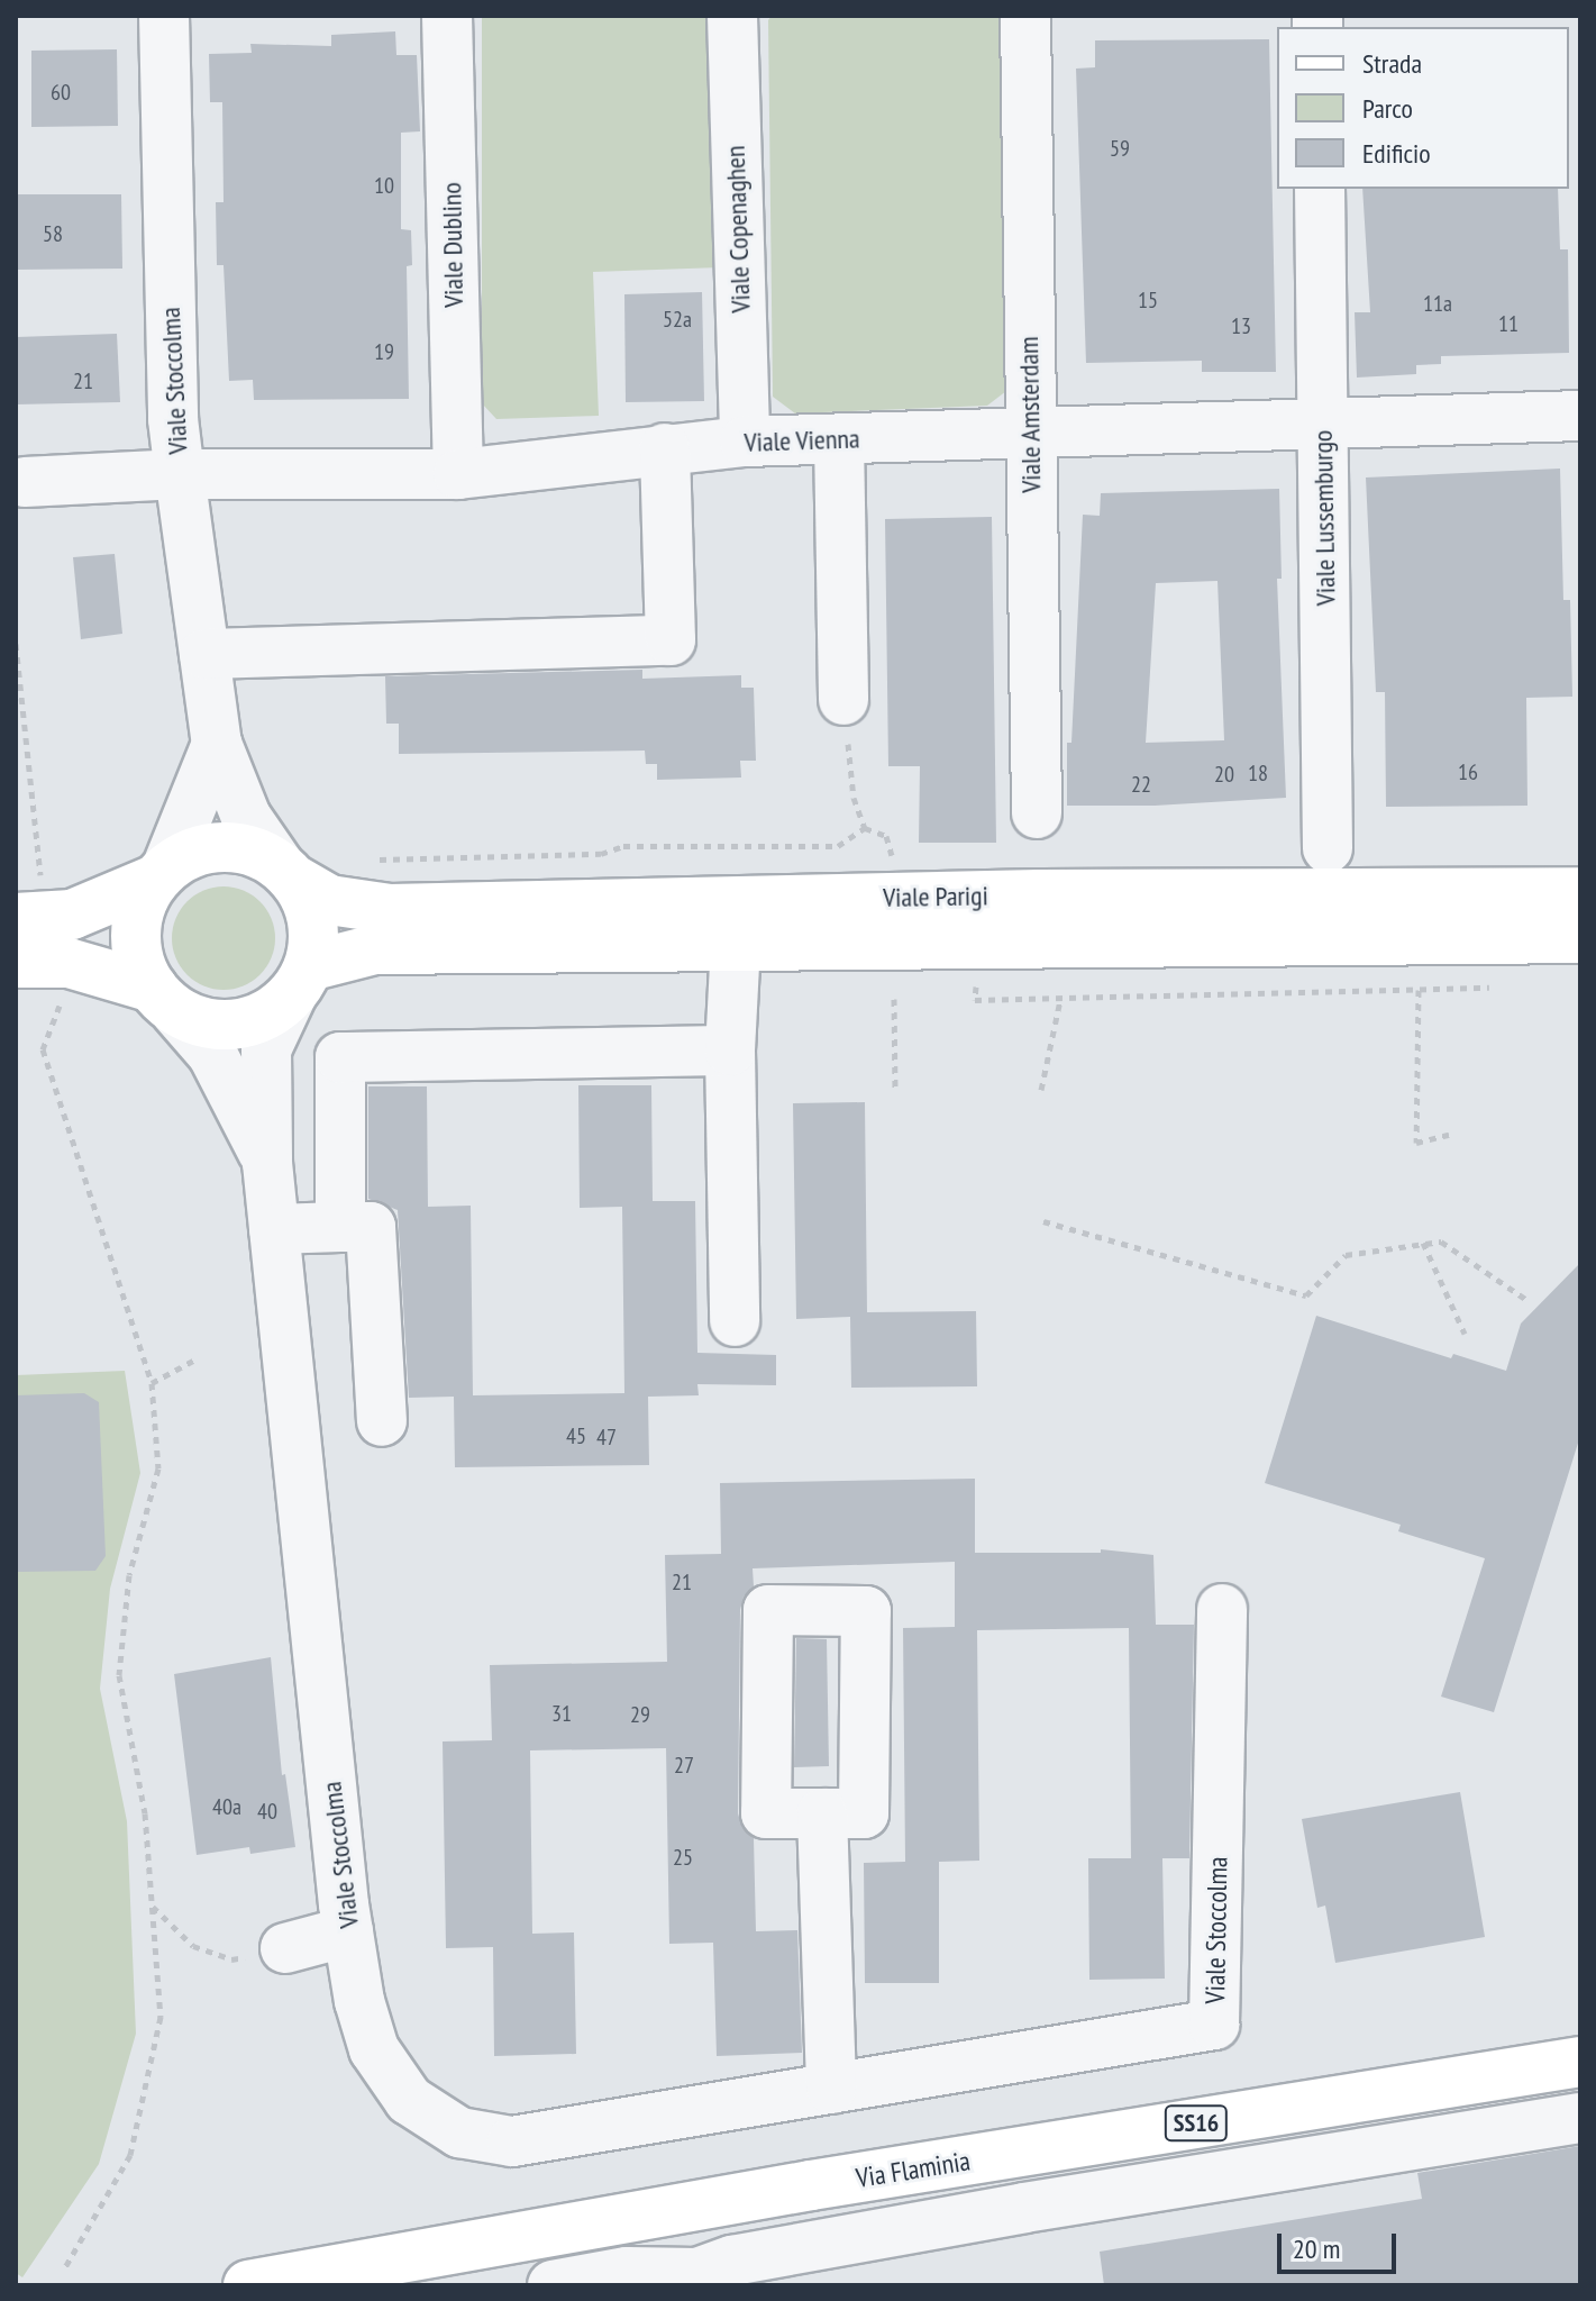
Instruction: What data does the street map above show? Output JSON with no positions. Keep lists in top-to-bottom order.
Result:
{
  "streets": {
    "main road": ["Viale Parigi", "SS16", "Via Flaminia"],
    "street": [
      "Viale Copenaghen",
      "Viale Dublino",
      "Viale Stoccolma",
      "Viale Amsterdam",
      "Viale Vienna",
      "Viale Lussemburgo"
    ]
  },
  "crossings": [
    ["Viale Copenaghen", "Viale Vienna"],
    ["Viale Dublino", "Viale Vienna"],
    ["Viale Stoccolma", "Viale Vienna"],
    ["Viale Stoccolma", "Viale Parigi"],
    ["Viale Amsterdam", "Viale Vienna"],
    ["Viale Vienna", "Viale Lussemburgo"]
  ],
  "house_numbers": [
    "60",
    "59",
    "10",
    "58",
    "15",
    "11a",
    "52a",
    "11",
    "13",
    "19",
    "21",
    "16",
    "18",
    "20",
    "22",
    "45",
    "47",
    "21",
    "31",
    "29",
    "27",
    "40a",
    "40",
    "25"
  ],
  "legend": ["Strada", "Parco", "Edificio"],
  "scale_bar": "20 m"
}
